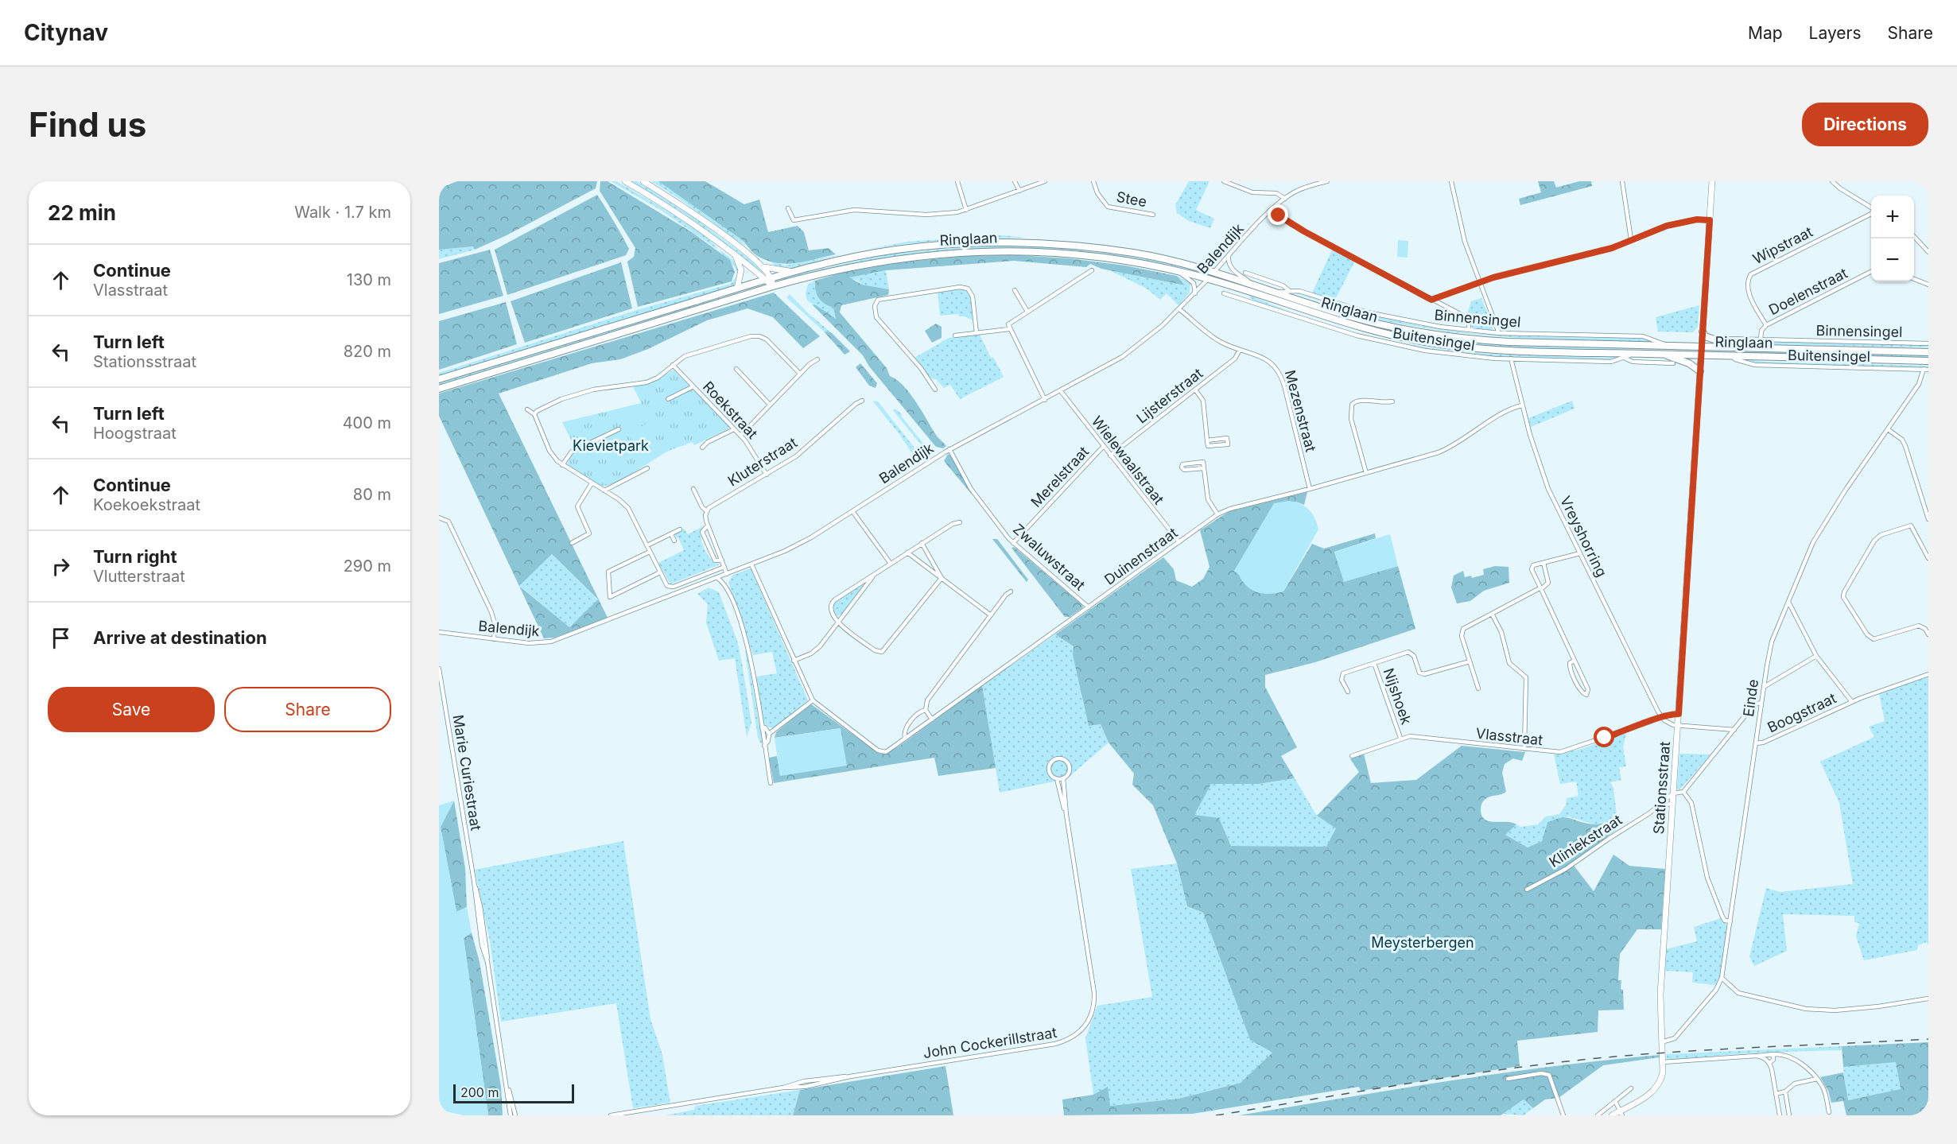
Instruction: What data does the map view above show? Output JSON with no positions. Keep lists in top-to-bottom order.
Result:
{
  "streets": {
    "highway": ["Ringlaan"],
    "main road": ["Stationsstraat"],
    "street": [
      "Stee",
      "Wipstraat",
      "Balendijk",
      "Doelenstraat",
      "Binnensingel",
      "Buitensingel",
      "Lijsterstraat",
      "Roekstraat",
      "Mezenstraat",
      "Wielewaalstraat",
      "Kluterstraat",
      "Merelstraat",
      "Vreyshorring",
      "Duinenstraat",
      "Zwaluwstraat",
      "Nijshoek",
      "Einde",
      "Boogstraat",
      "Vlasstraat",
      "Marie Curiestraat",
      "Kliniekstraat",
      "John Cockerillstraat"
    ]
  },
  "crossings": [
    ["Ringlaan", "Balendijk"],
    ["Ringlaan", "Binnensingel"],
    ["Ringlaan", "Buitensingel"],
    ["Ringlaan", "Stationsstraat"],
    ["Wipstraat", "Doelenstraat"],
    ["Balendijk", "Mezenstraat"],
    ["Balendijk", "Wielewaalstraat"],
    ["Balendijk", "Duinenstraat"],
    ["Balendijk", "Zwaluwstraat"],
    ["Doelenstraat", "Binnensingel"],
    ["Buitensingel", "Vreyshorring"],
    ["Buitensingel", "Einde"],
    ["Lijsterstraat", "Mezenstraat"],
    ["Lijsterstraat", "Wielewaalstraat"],
    ["Roekstraat", "Kluterstraat"],
    ["Mezenstraat", "Duinenstraat"],
    ["Wielewaalstraat", "Merelstraat"],
    ["Wielewaalstraat", "Duinenstraat"],
    ["Merelstraat", "Zwaluwstraat"],
    ["Vreyshorring", "Duinenstraat"],
    ["Vreyshorring", "Vlasstraat"],
    ["Duinenstraat", "Zwaluwstraat"],
    ["Nijshoek", "Vlasstraat"],
    ["Einde", "Boogstraat"],
    ["Einde", "Stationsstraat"],
    ["Stationsstraat", "Kliniekstraat"]
  ],
  "parks": ["Kievietpark", "Meysterbergen"],
  "scale_bar": "200 m",
  "page": {
    "header": "Citynav",
    "nav": ["Map", "Layers", "Share"],
    "buttons": [
      "Directions",
      ["Save", "Share"]
    ],
    "title": "Find us",
    "heading": ["22 min", "Walk · 1.7 km"],
    "map_buttons": ["+", "−"],
    "list": [
      ["Continue", "Vlasstraat", "130 m"],
      ["Turn left", "Stationsstraat", "820 m"],
      ["Turn left", "Hoogstraat", "400 m"],
      ["Continue", "Koekoekstraat", "80 m"],
      ["Turn right", "Vlutterstraat", "290 m"],
      "Arrive at destination"
    ],
    "scale": "200 m"
  }
}
